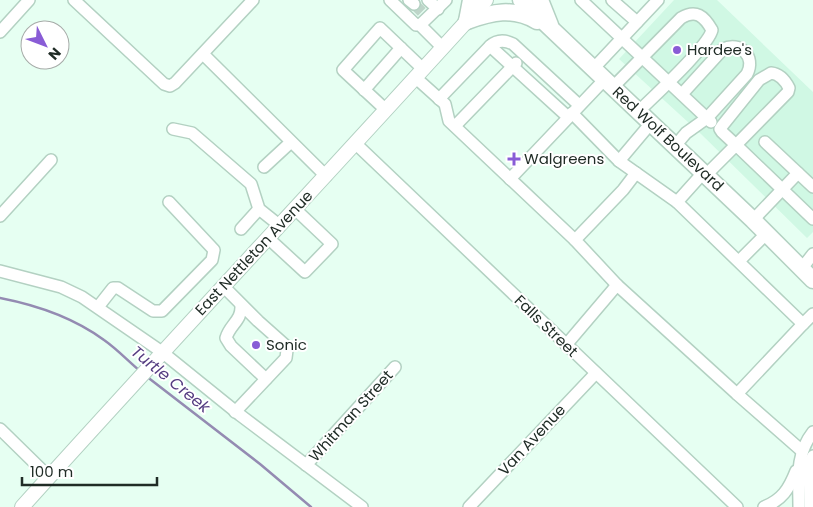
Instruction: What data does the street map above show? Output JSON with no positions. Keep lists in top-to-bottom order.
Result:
{
  "streets": {
    "highway": ["Red Wolf Boulevard"],
    "main road": ["East Nettleton Avenue"],
    "street": ["Falls Street", "Whitman Street", "Van Avenue"]
  },
  "crossings": [
    ["East Nettleton Avenue", "Falls Street"],
    ["Falls Street", "Van Avenue"]
  ],
  "water": ["Turtle Creek"],
  "places": {
    "other": ["Hardee's", "Sonic"],
    "health": ["Walgreens"]
  },
  "scale_bar": "100 m",
  "north": "bottom right"
}
